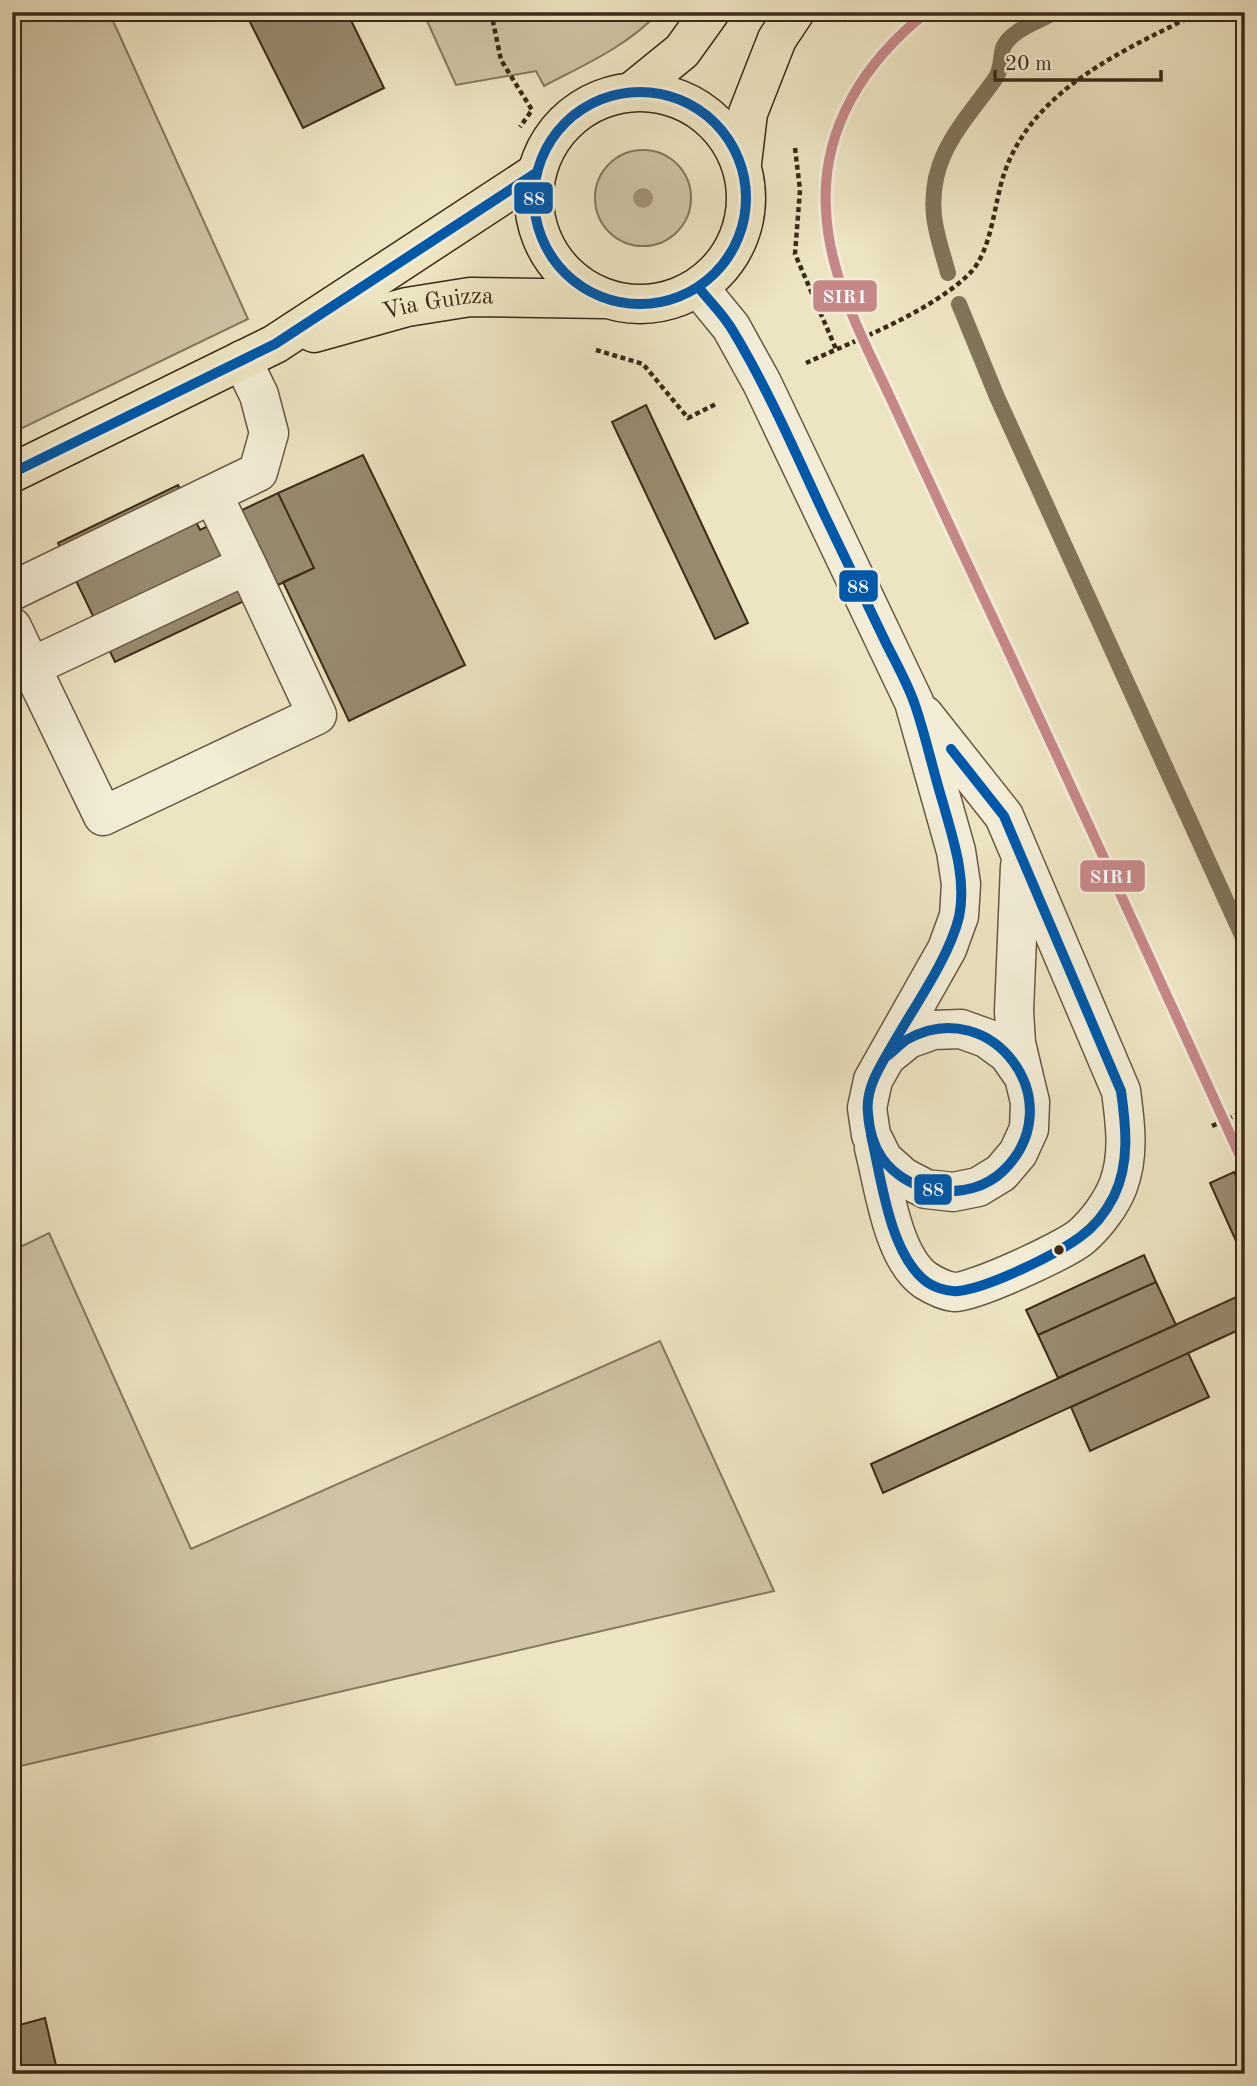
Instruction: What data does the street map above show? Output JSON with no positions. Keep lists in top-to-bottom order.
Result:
{
  "streets": {
    "main road": ["Via Guizza"]
  },
  "lines": ["transit line SIR1", "transit line 88"],
  "scale_bar": "20 m"
}
